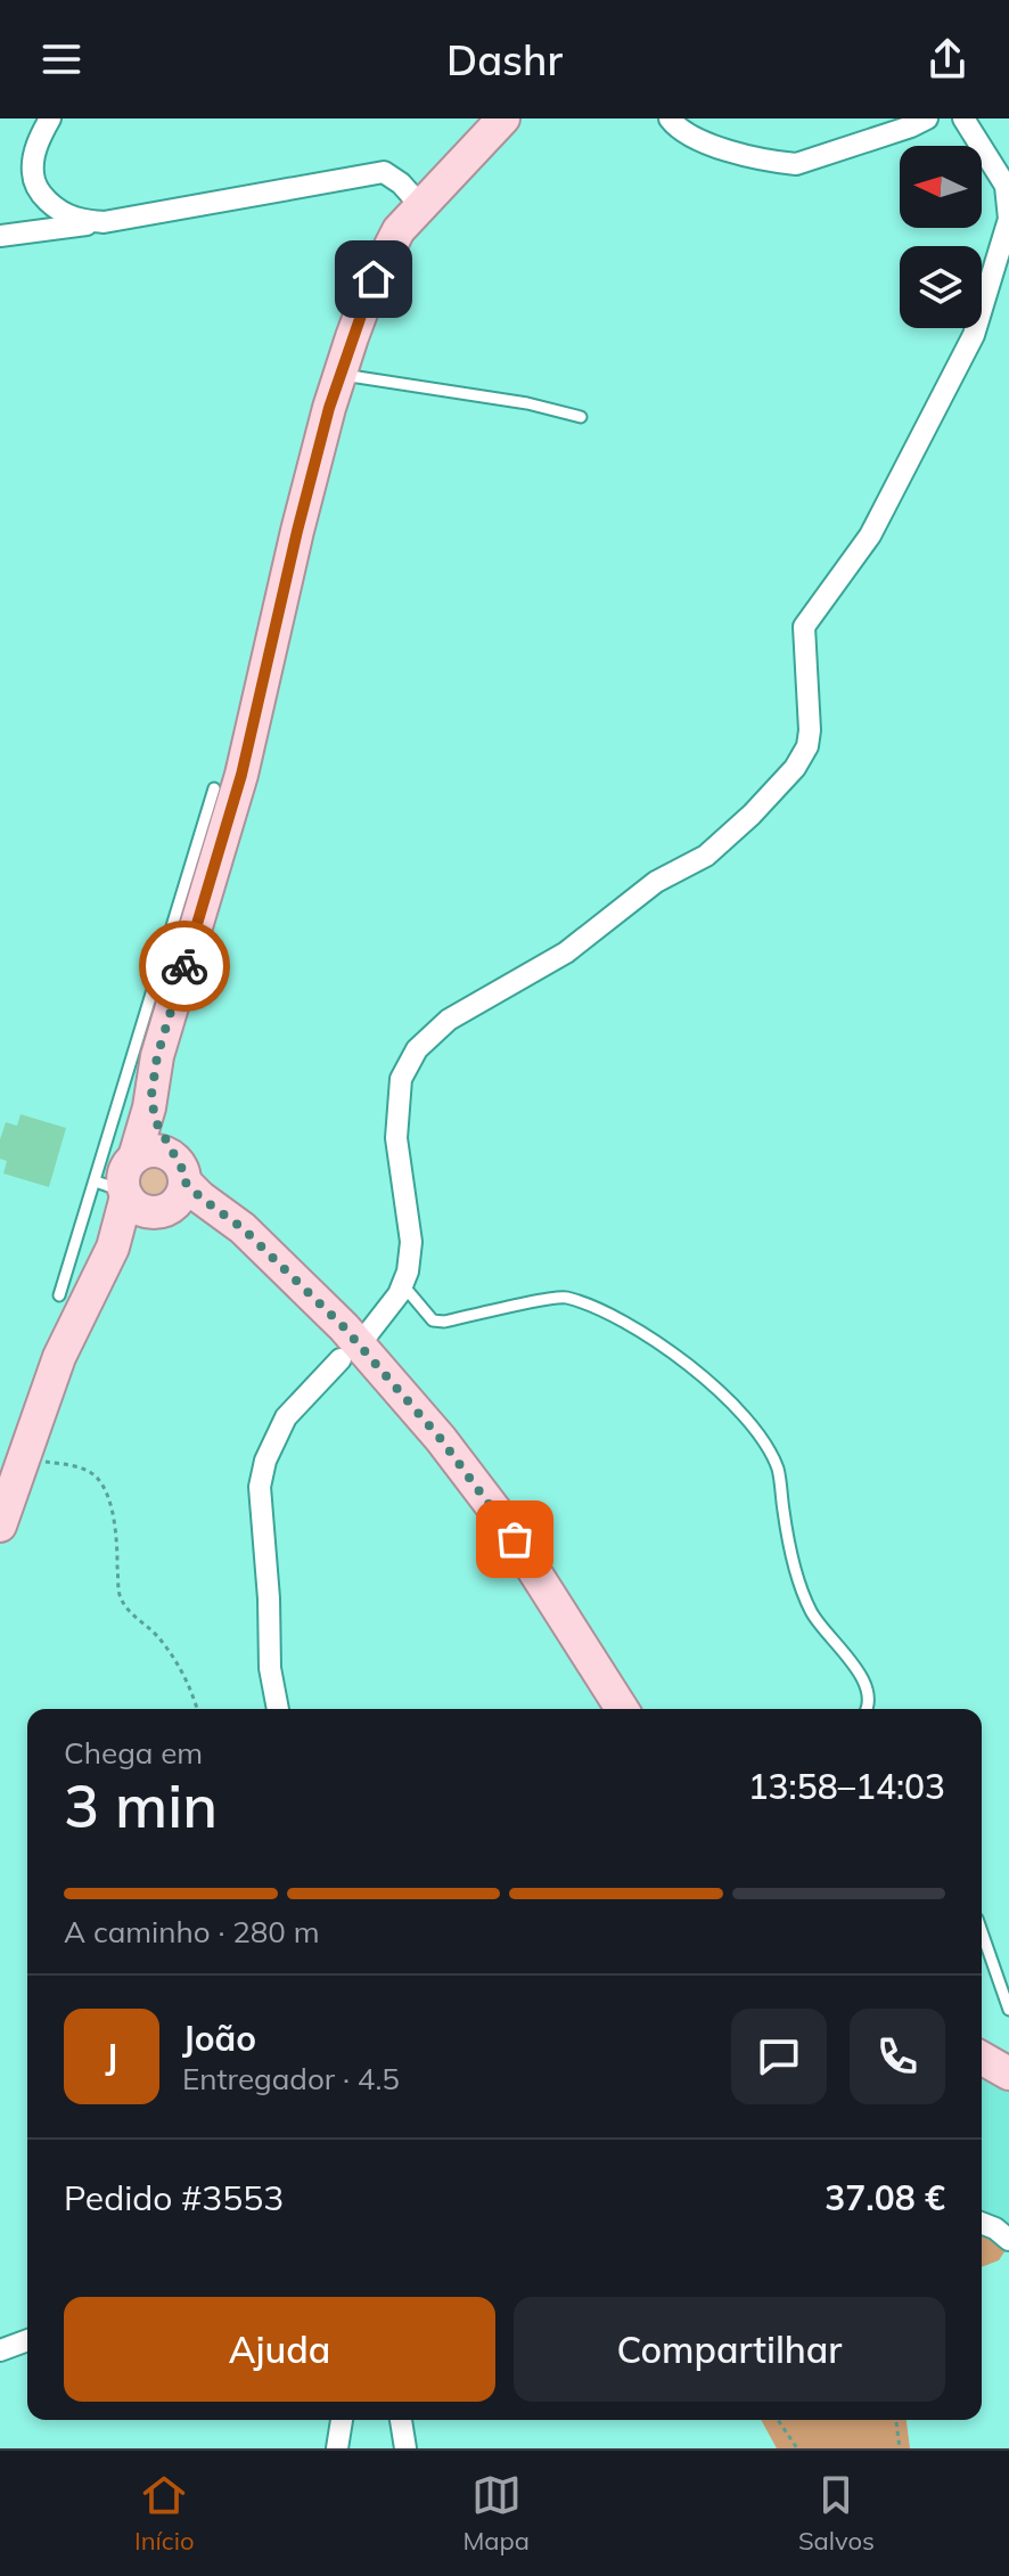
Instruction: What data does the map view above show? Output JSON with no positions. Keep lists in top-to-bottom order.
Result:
{
  "north": "left",
  "page": {
    "header": "Dashr",
    "heading": ["3 min", "Chega em", "13:58–14:03"],
    "panel": [
      "João",
      "Entregador · 4.5",
      "Pedido #3553",
      "37.08 €"
    ],
    "bar": "A caminho · 280 m",
    "round": "J",
    "buttons": ["Ajuda", "Compartilhar"],
    "tabs": ["Início", "Mapa", "Salvos"]
  }
}
